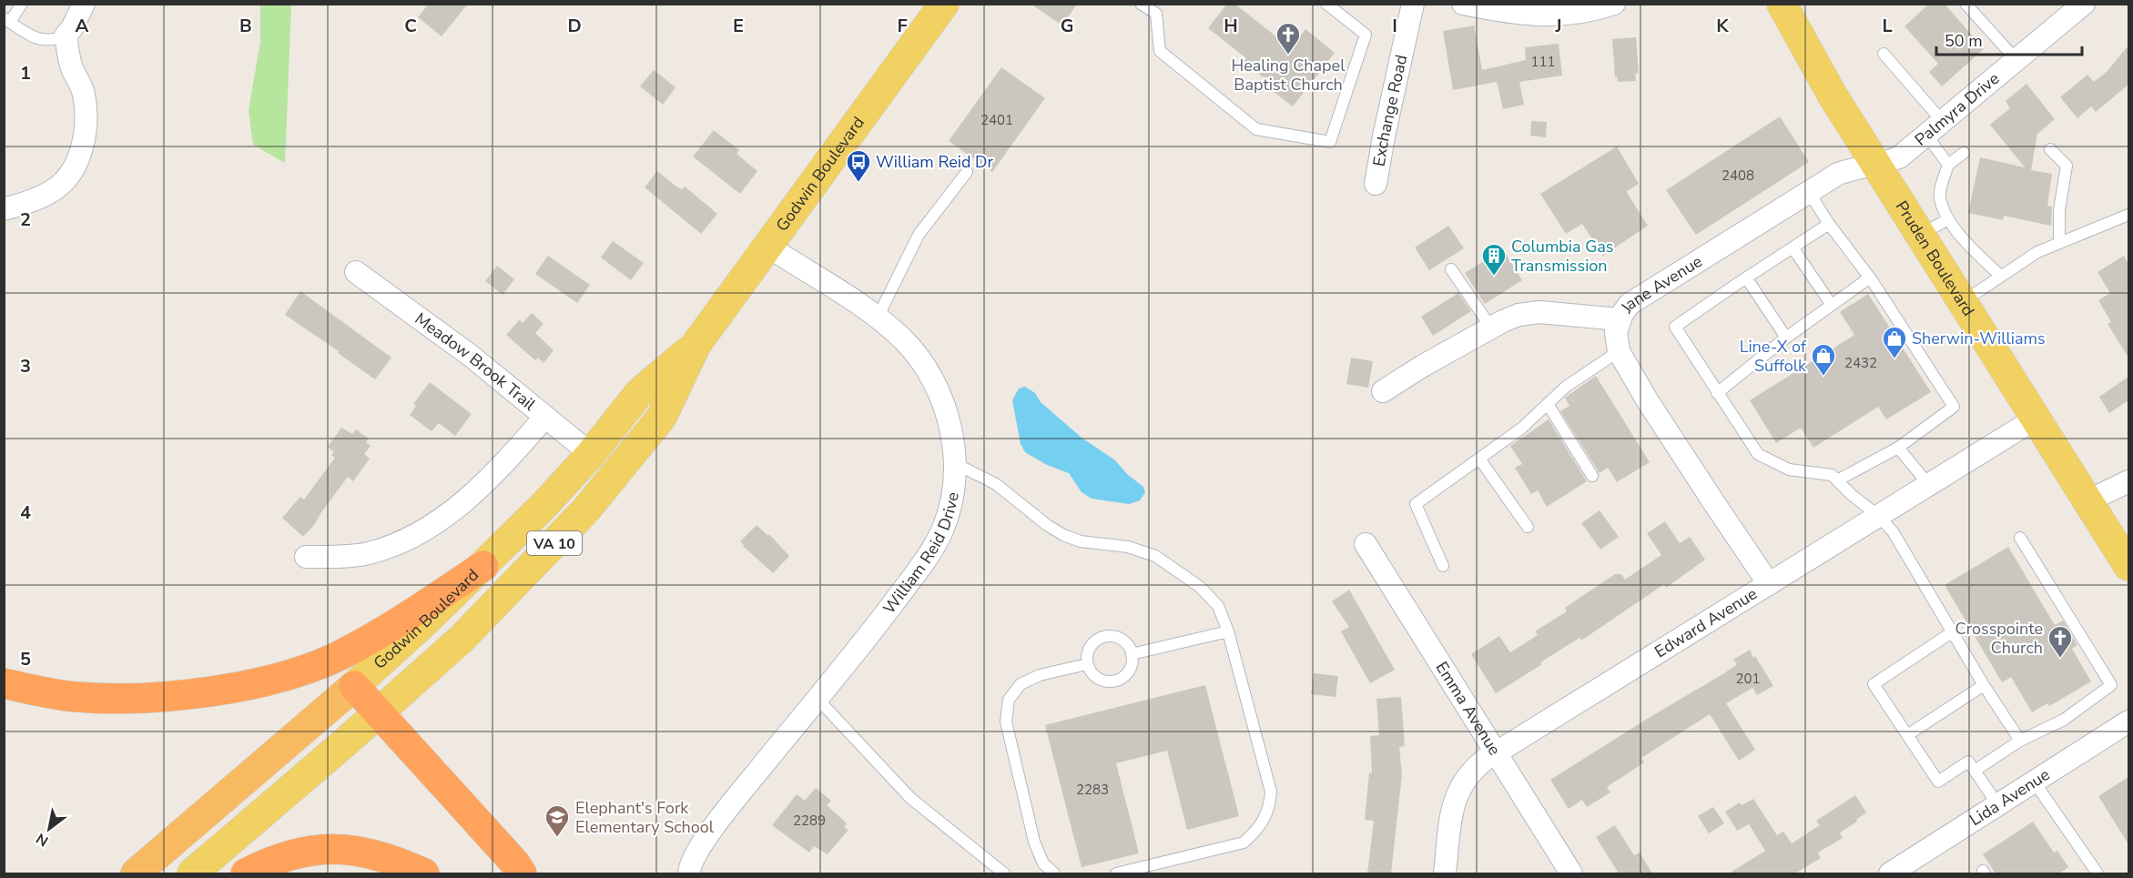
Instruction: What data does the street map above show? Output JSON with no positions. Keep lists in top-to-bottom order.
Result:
{
  "streets": {
    "highway": ["Godwin Boulevard", "VA 10"],
    "main road": ["Pruden Boulevard"],
    "street": [
      "Exchange Road",
      "Palmyra Drive",
      "Jane Avenue",
      "Meadow Brook Trail",
      "William Reid Drive",
      "Edward Avenue",
      "Emma Avenue",
      "Lida Avenue"
    ]
  },
  "crossings": [
    ["Palmyra Drive", "Pruden Boulevard"],
    ["Palmyra Drive", "Jane Avenue"],
    ["Godwin Boulevard", "Meadow Brook Trail"],
    ["Godwin Boulevard", "William Reid Drive"],
    ["Pruden Boulevard", "Jane Avenue"],
    ["Pruden Boulevard", "Edward Avenue"],
    ["Edward Avenue", "Emma Avenue"]
  ],
  "places": {
    "church": ["Healing Chapel Baptist Church", "Crosspointe Church"],
    "bus stop": ["William Reid Dr"],
    "building": ["Columbia Gas Transmission"],
    "shop": ["Sherwin-Williams", "Line-X of Suffolk"],
    "school or university": ["Elephant's Fork Elementary School"]
  },
  "house_numbers": [
    "111",
    "2401",
    "2408",
    "2432",
    "201",
    "2283",
    "2289"
  ],
  "scale_bar": "50 m",
  "north": "bottom left",
  "grid": {
    "columns": [
      "A",
      "B",
      "C",
      "D",
      "E",
      "F",
      "G",
      "H",
      "I",
      "J",
      "K",
      "L"
    ],
    "rows": [
      "1",
      "2",
      "3",
      "4",
      "5"
    ]
  }
}
